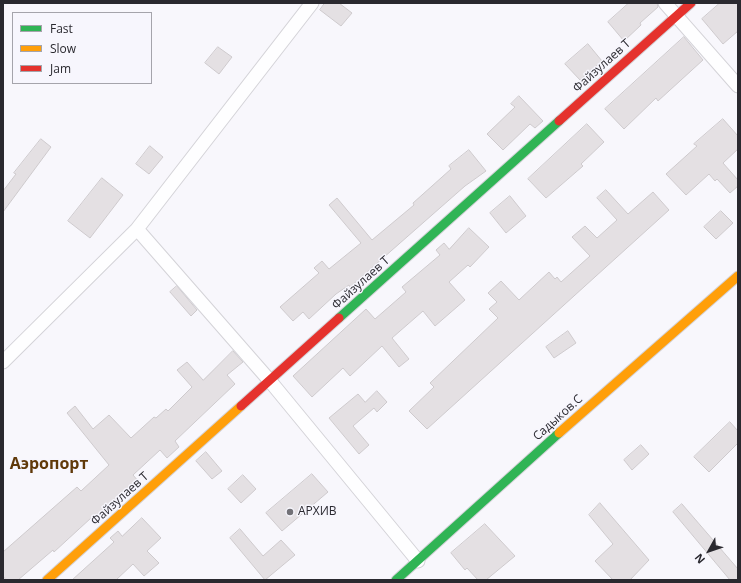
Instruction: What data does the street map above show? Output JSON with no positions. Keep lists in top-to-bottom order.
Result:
{
  "streets": {
    "street": ["Файзулаев Т", "Садыков.С"]
  },
  "districts": ["Аэропорт"],
  "places": ["АРХИВ"],
  "legend": ["Fast", "Slow", "Jam"],
  "north": "bottom left"
}
